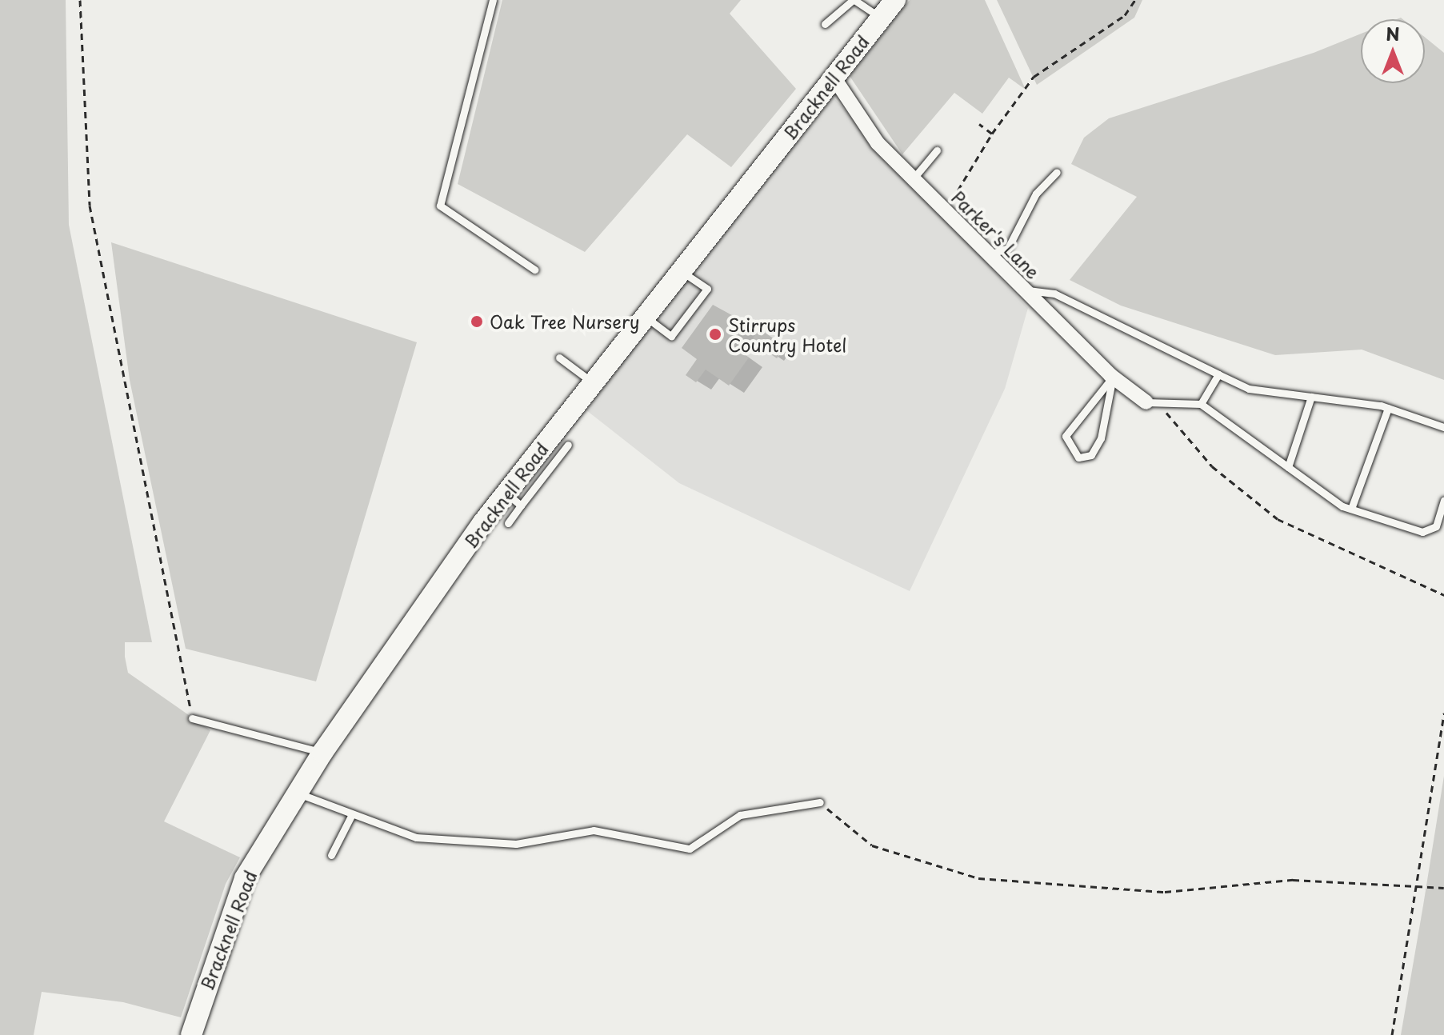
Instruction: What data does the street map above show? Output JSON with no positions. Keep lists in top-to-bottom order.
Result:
{
  "streets": {
    "main road": ["Bracknell Road"],
    "street": ["Parker's Lane"]
  },
  "crossings": [
    ["Bracknell Road", "Parker's Lane"]
  ],
  "places": ["Oak Tree Nursery", "Stirrups Country Hotel"],
  "north": "top"
}
